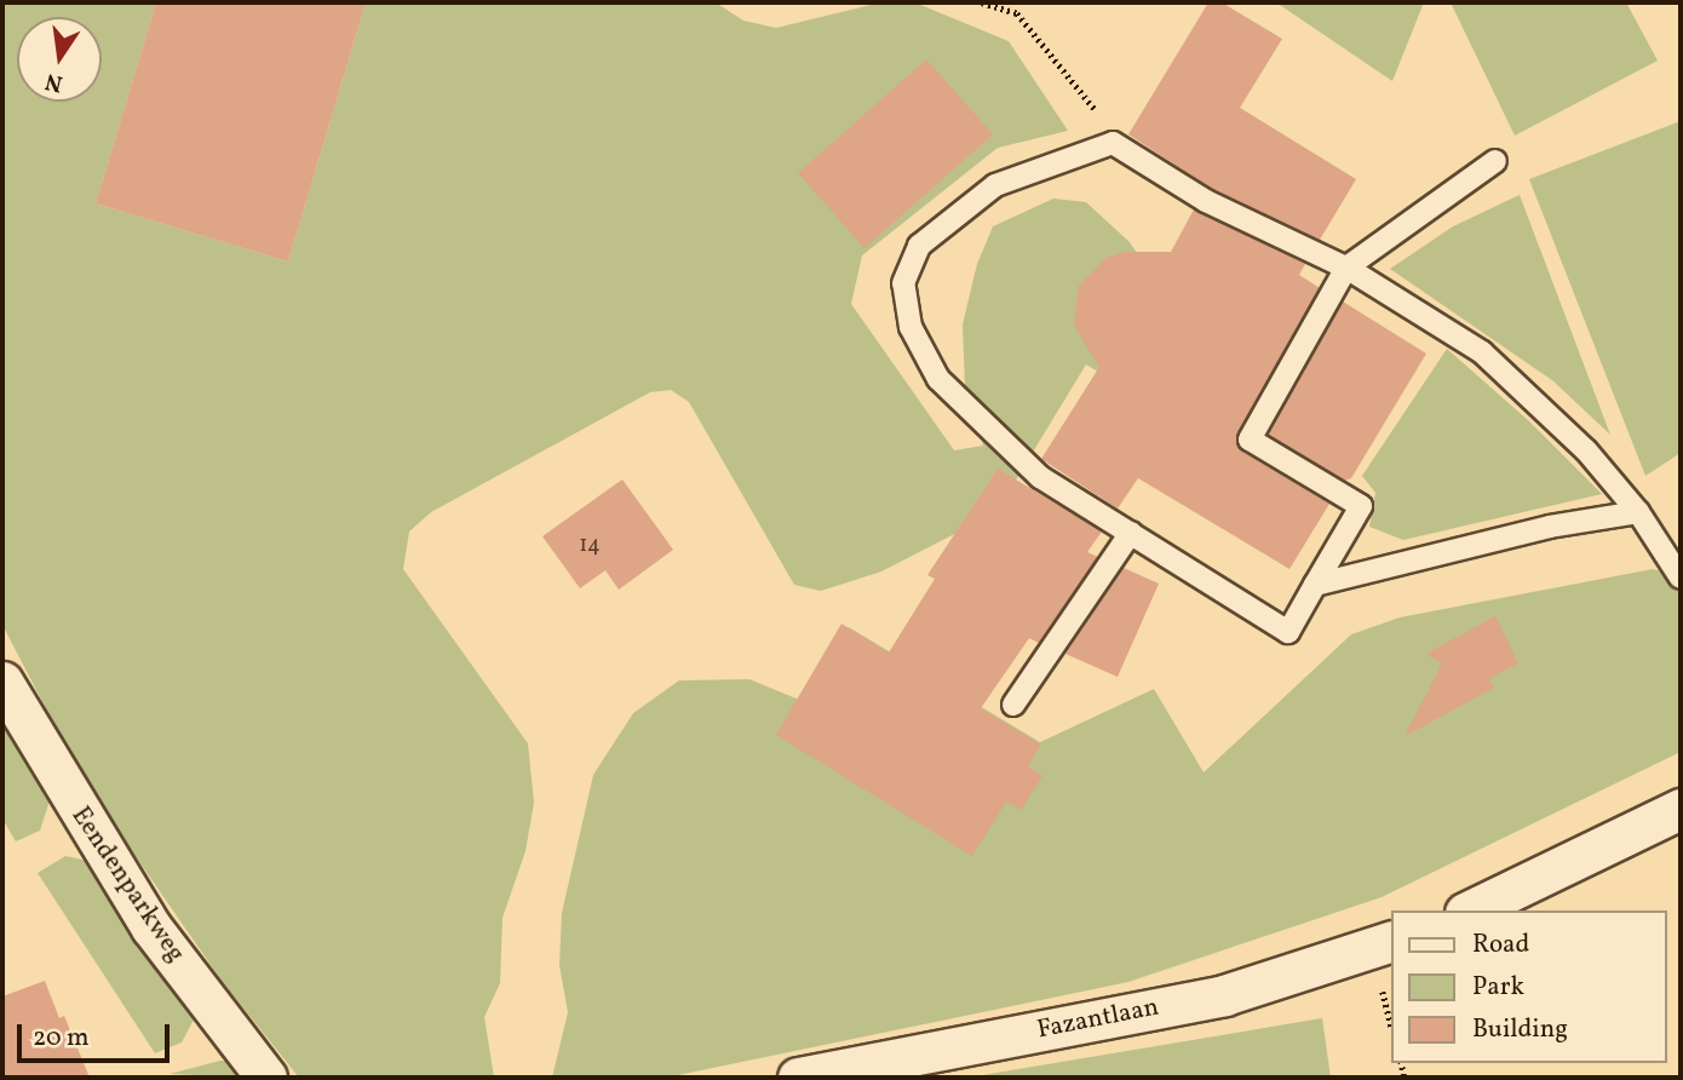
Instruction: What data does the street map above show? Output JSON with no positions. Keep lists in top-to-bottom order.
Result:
{
  "streets": {
    "street": ["Eendenparkweg", "Fazantlaan"]
  },
  "house_numbers": ["14"],
  "legend": ["Road", "Park", "Building"],
  "scale_bar": "20 m",
  "north": "bottom"
}
